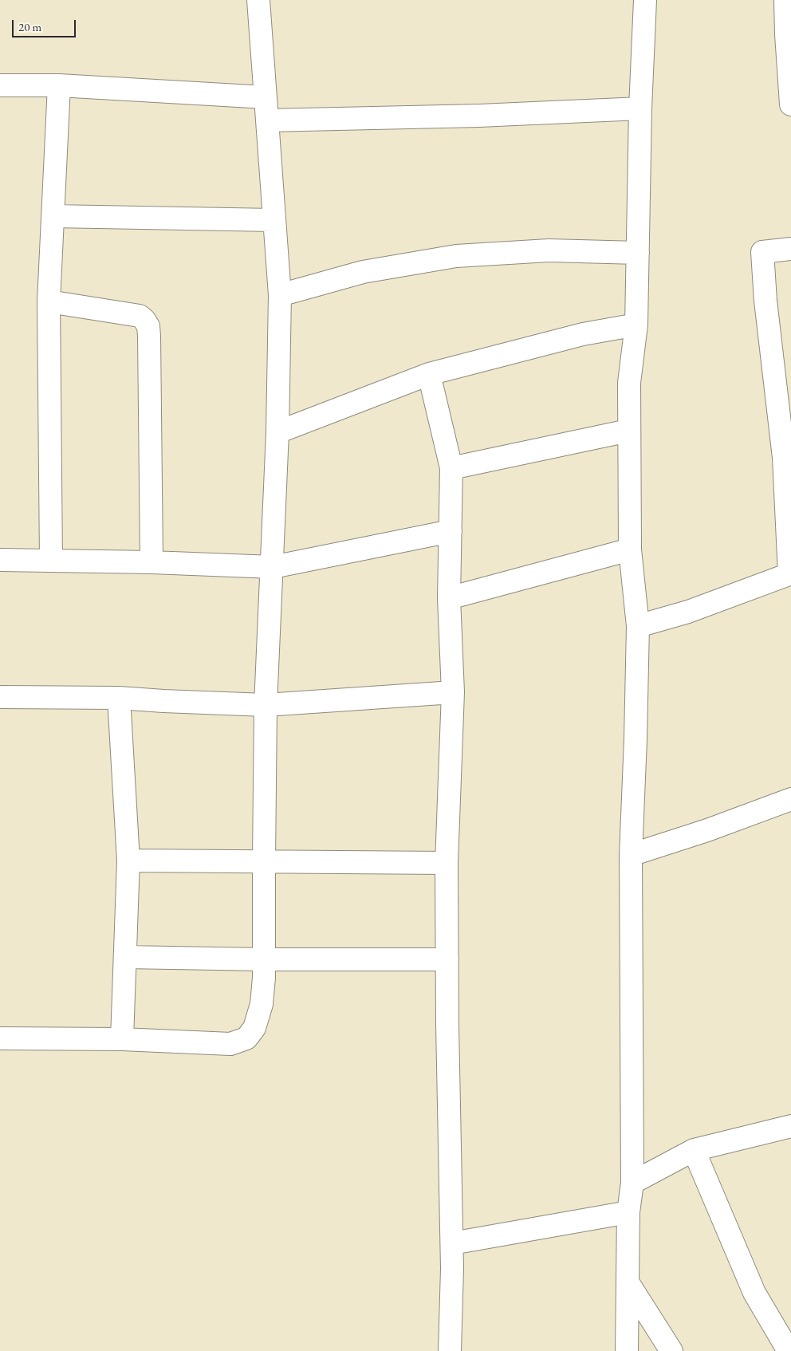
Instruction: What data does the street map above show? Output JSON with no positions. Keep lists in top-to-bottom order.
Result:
{
  "scale_bar": "20 m"
}
